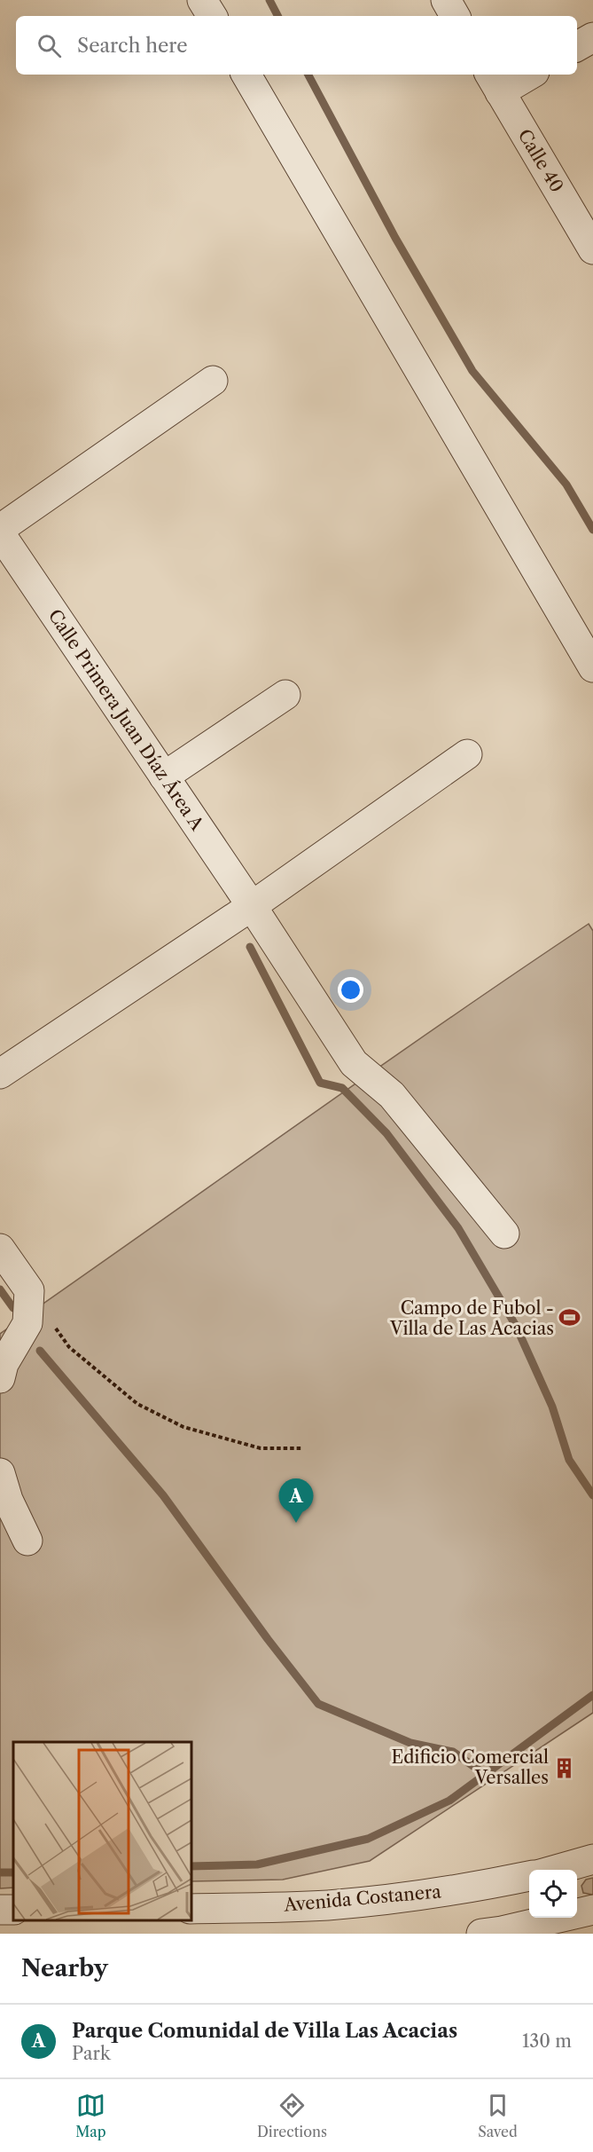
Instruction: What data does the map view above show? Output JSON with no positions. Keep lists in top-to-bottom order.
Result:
{
  "streets": {
    "street": ["Calle 40", "Calle Primera Juan Díaz Área A", "Avenida Costanera"]
  },
  "places": {
    "sports": ["Campo de Fubol - Villa de Las Acacias"],
    "building": ["Edificio Comercial Versalles"]
  },
  "page": {
    "search": "Search here",
    "pins": "A",
    "heading": "Nearby",
    "list": [
      {
        "mark": "A",
        "name": "Parque Comunidal de Villa Las Acacias",
        "note": "Park",
        "value": "130 m"
      }
    ],
    "nav": ["Map", "Directions", "Saved"]
  }
}
